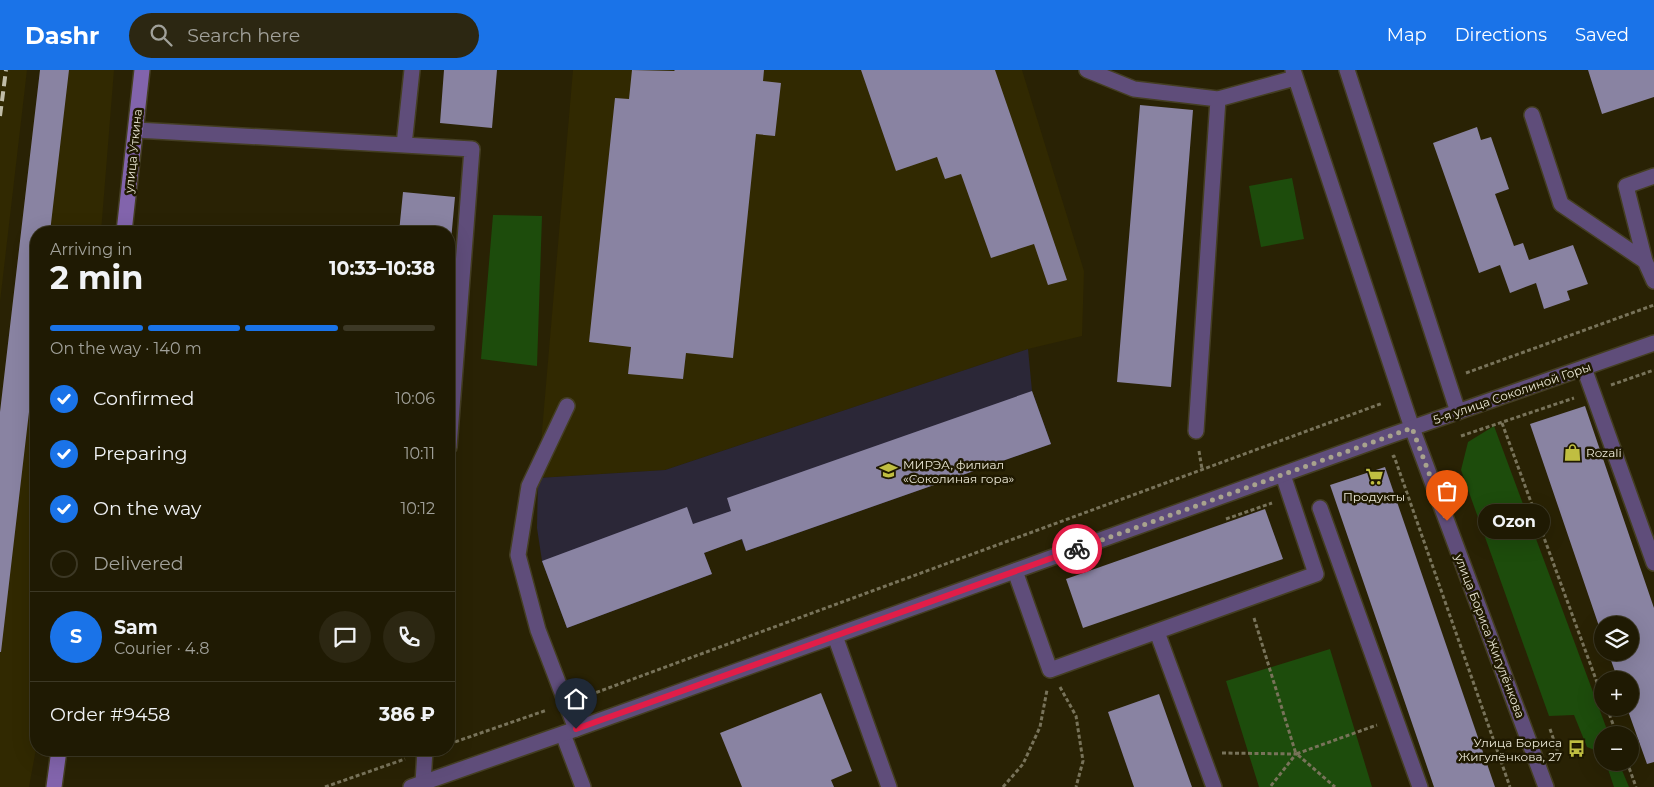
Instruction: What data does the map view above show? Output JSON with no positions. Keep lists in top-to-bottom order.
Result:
{
  "streets": {
    "street": ["улица Уткина", "5-я улица Соколиной Горы", "улица Бориса Жигулёнкова"]
  },
  "crossings": [
    ["5-я улица Соколиной Горы", "улица Бориса Жигулёнкова"]
  ],
  "places": {
    "shop": ["Rozali"],
    "school or university": ["МИРЭА, филиал «Соколиная гора»"],
    "supermarket": ["Продукты"],
    "other": ["Ozon"],
    "bus stop": ["Улица Бориса Жигулёнкова, 27"]
  },
  "page": {
    "header": "Dashr",
    "search": "Search here",
    "nav": ["Map", "Directions", "Saved"],
    "heading": ["2 min", "Arriving in", "10:33–10:38"],
    "panel": [
      "Sam",
      "Courier · 4.8",
      "Order #9458",
      "386 ₽"
    ],
    "bar": "On the way · 140 m",
    "list": [
      ["Confirmed", "10:06"],
      ["Preparing", "10:11"],
      ["On the way", "10:12"],
      "Delivered"
    ],
    "bubble": "Ozon",
    "round": "S",
    "map_buttons": ["+", "−"]
  }
}
